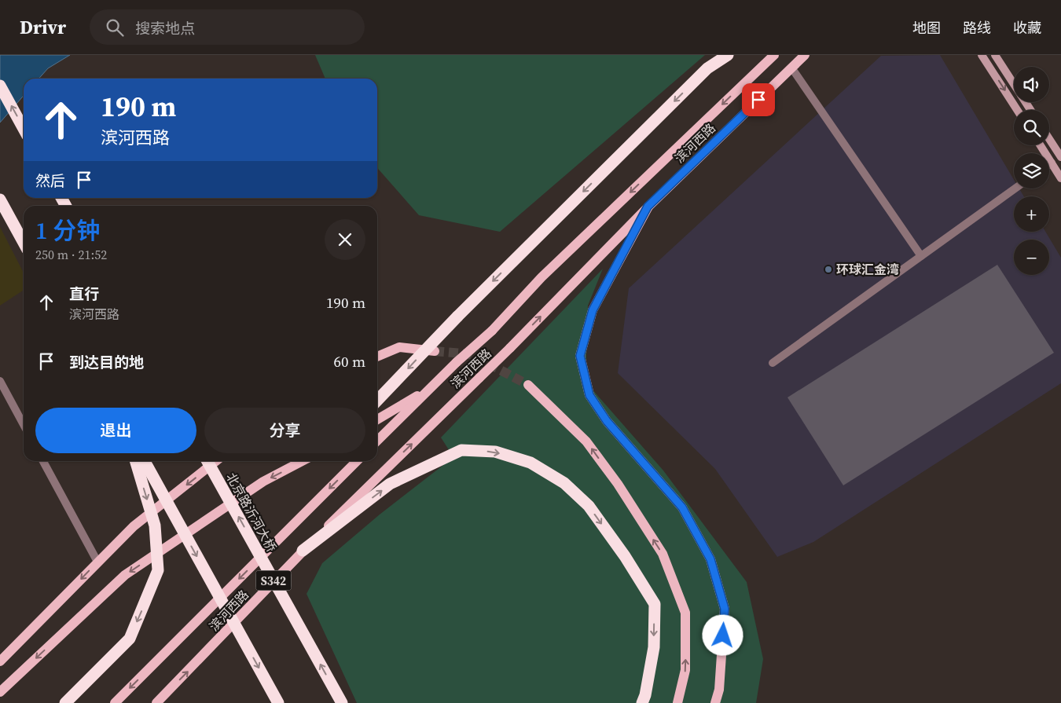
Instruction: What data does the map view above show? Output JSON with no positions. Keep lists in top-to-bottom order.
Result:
{
  "streets": {
    "highway": ["北京路沂河大桥", "S342"],
    "main road": ["滨河西路"]
  },
  "places": ["环球汇金湾"],
  "page": {
    "header": "Drivr",
    "search": "搜索地点",
    "nav": ["地图", "路线", "收藏"],
    "map_buttons": ["+", "−"],
    "turn": ["190 m", "滨河西路"],
    "then": "然后",
    "heading": ["1 分钟", "250 m · 21:52"],
    "list": [
      {
        "name": "直行",
        "note": "滨河西路",
        "value": "190 m"
      },
      {
        "name": "到达目的地",
        "value": "60 m"
      }
    ],
    "buttons": ["退出", "分享"]
  }
}
